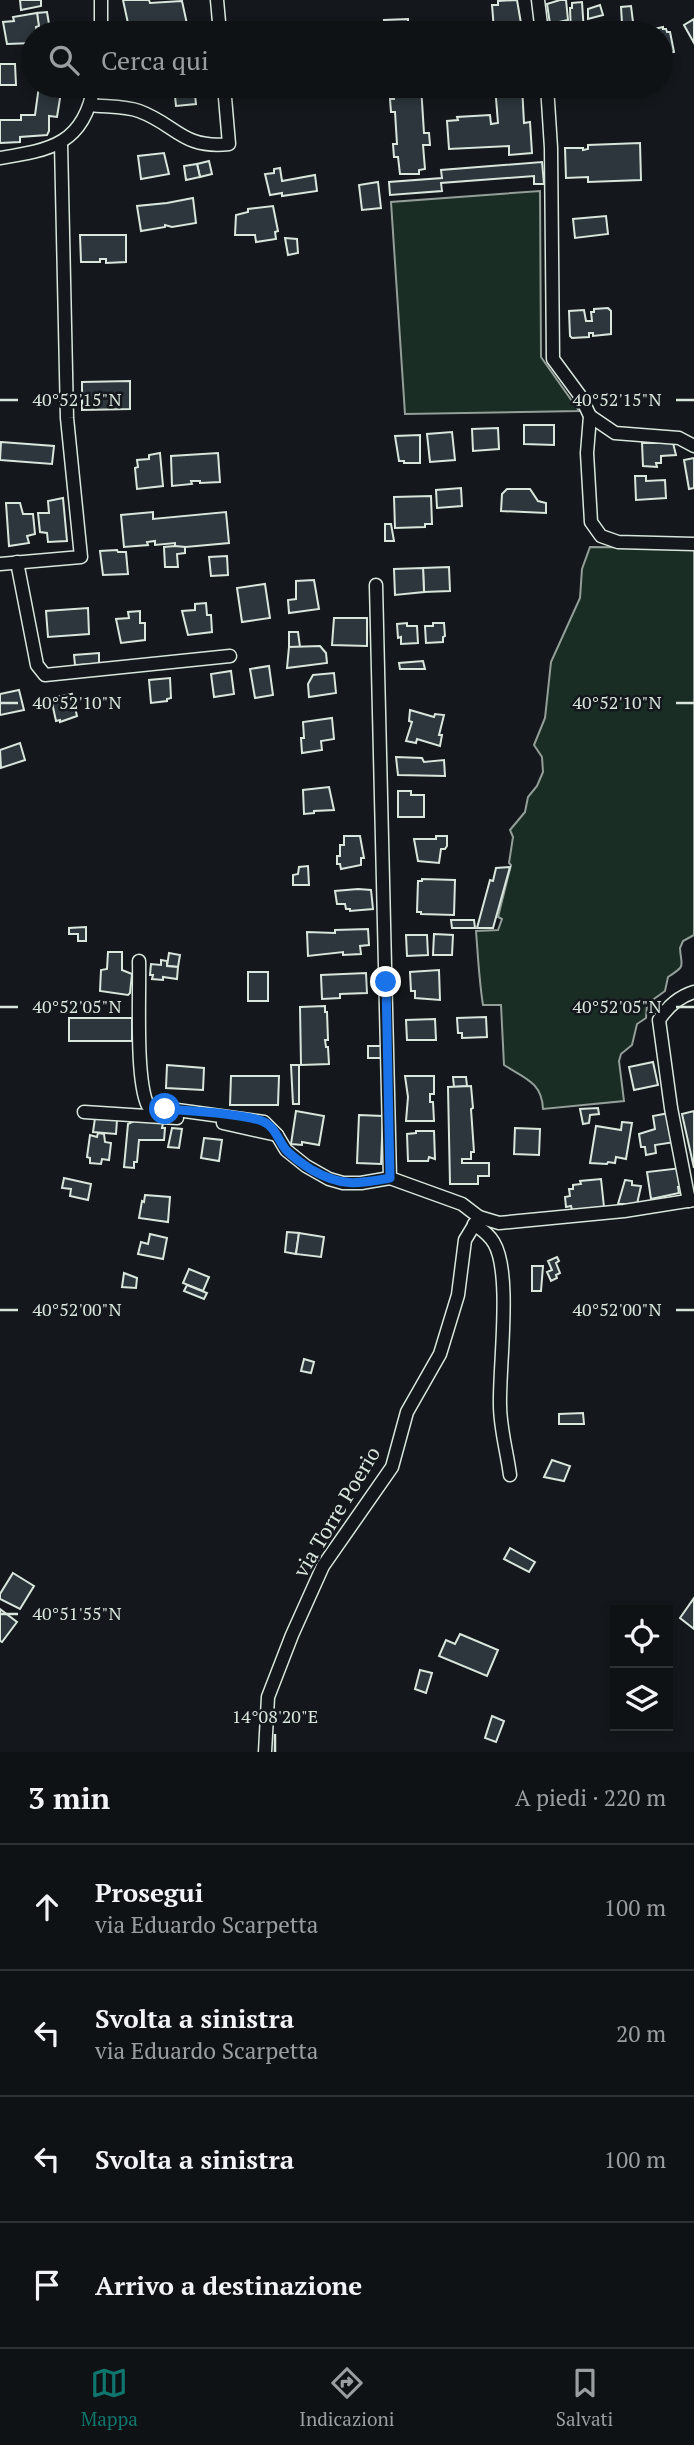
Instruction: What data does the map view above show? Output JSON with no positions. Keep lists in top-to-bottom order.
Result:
{
  "streets": {
    "street": ["via Torre Poerio"]
  },
  "page": {
    "search": "Cerca qui",
    "heading": ["3 min", "A piedi · 220 m"],
    "list": [
      ["Prosegui", "via Eduardo Scarpetta", "100 m"],
      ["Svolta a sinistra", "via Eduardo Scarpetta", "20 m"],
      ["Svolta a sinistra", "100 m"],
      "Arrivo a destinazione"
    ],
    "nav": ["Mappa", "Indicazioni", "Salvati"]
  },
  "coordinates": [
    "40°52'15\"N",
    "40°52'10\"N",
    "40°52'05\"N",
    "40°52'00\"N",
    "40°51'55\"N",
    "14°08'20\"E"
  ]
}
